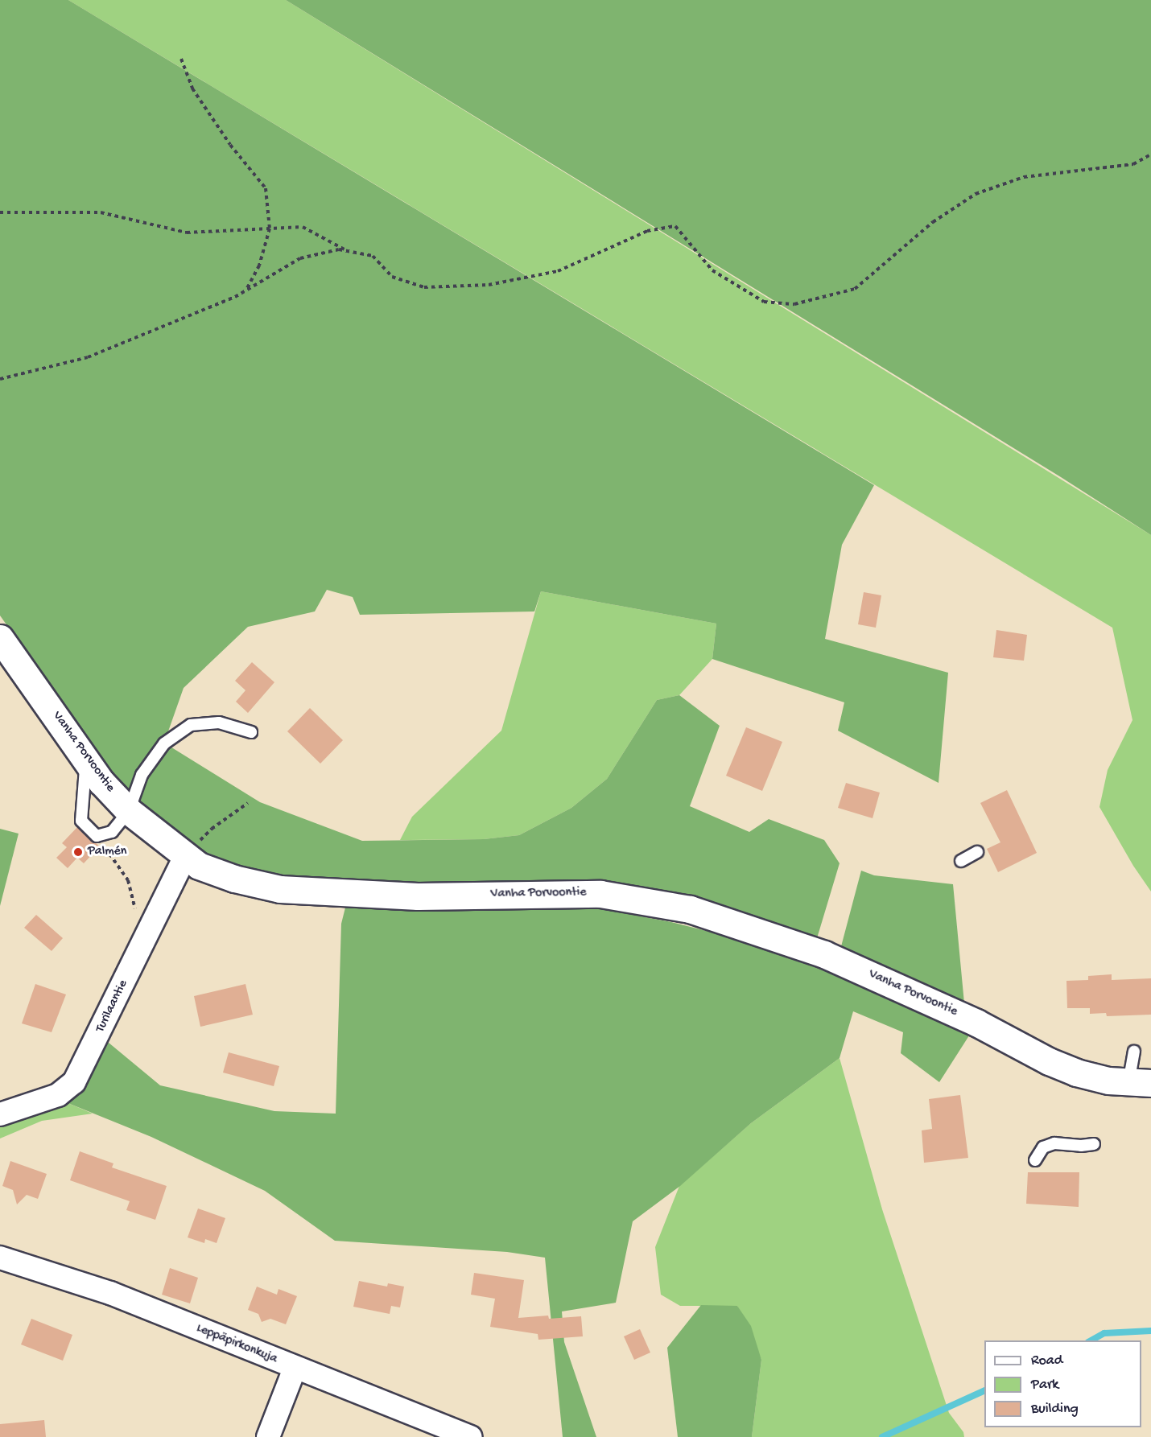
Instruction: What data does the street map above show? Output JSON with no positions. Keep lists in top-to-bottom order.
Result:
{
  "streets": {
    "street": ["Vanha Porvoontie", "Turilaantie", "Leppäpirkonkuja"]
  },
  "crossings": [
    ["Vanha Porvoontie", "Turilaantie"]
  ],
  "places": ["Palmén"],
  "legend": ["Road", "Park", "Building"]
}
